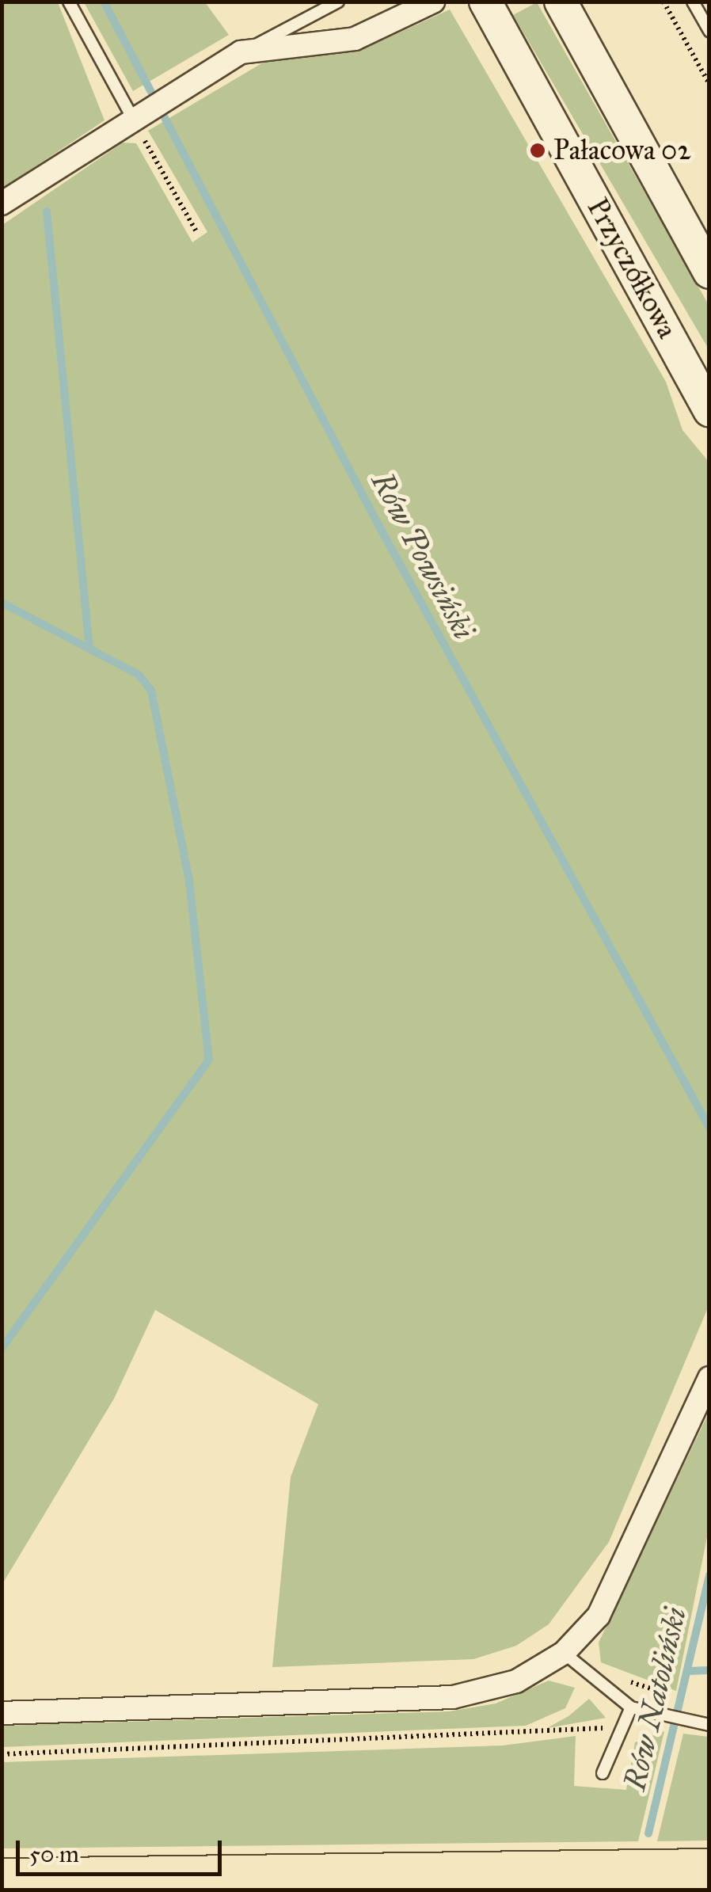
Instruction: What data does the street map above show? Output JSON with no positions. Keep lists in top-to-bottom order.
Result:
{
  "streets": {
    "main road": ["Przyczółkowa"]
  },
  "water": ["Rów Powsiński", "Rów Natoliński"],
  "places": ["Pałacowa 02"],
  "scale_bar": "50 m"
}
